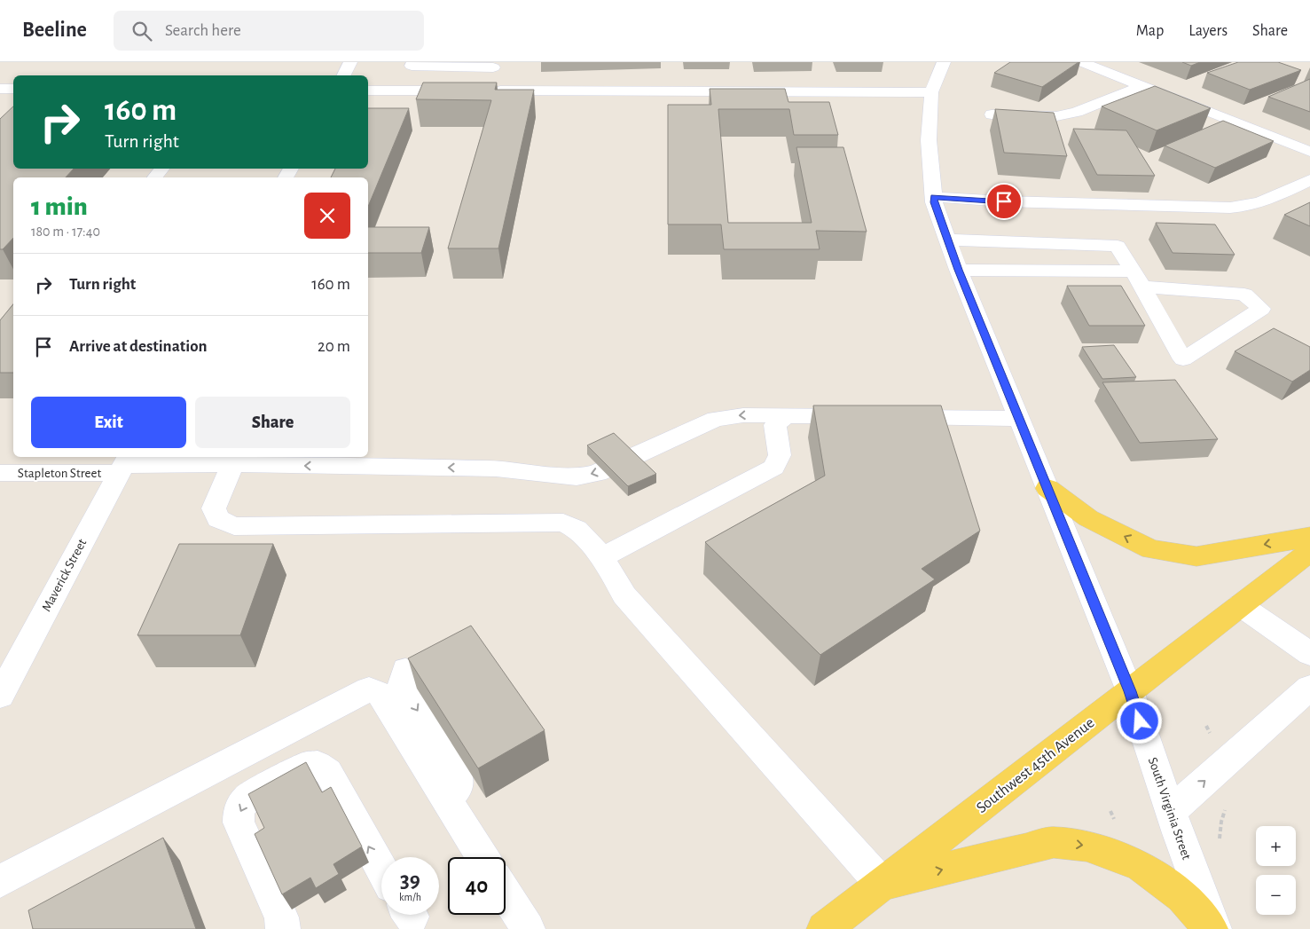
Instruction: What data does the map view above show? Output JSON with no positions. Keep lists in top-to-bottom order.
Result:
{
  "streets": {
    "main road": ["Southwest 45th Avenue"],
    "street": ["Stapleton Street", "Maverick Street", "South Virginia Street"]
  },
  "crossings": [
    ["Stapleton Street", "Maverick Street"],
    ["Southwest 45th Avenue", "South Virginia Street"]
  ],
  "one_way": ["Stapleton Street"],
  "page": {
    "header": "Beeline",
    "search": "Search here",
    "nav": ["Map", "Layers", "Share"],
    "turn": ["160 m", "Turn right"],
    "heading": ["1 min", "180 m · 17:40"],
    "list": [
      {
        "name": "Turn right",
        "value": "160 m"
      },
      {
        "name": "Arrive at destination",
        "value": "20 m"
      }
    ],
    "buttons": ["Exit", "Share"],
    "map_buttons": ["+", "−"],
    "speed": "39 km/h",
    "limit": "40"
  }
}
